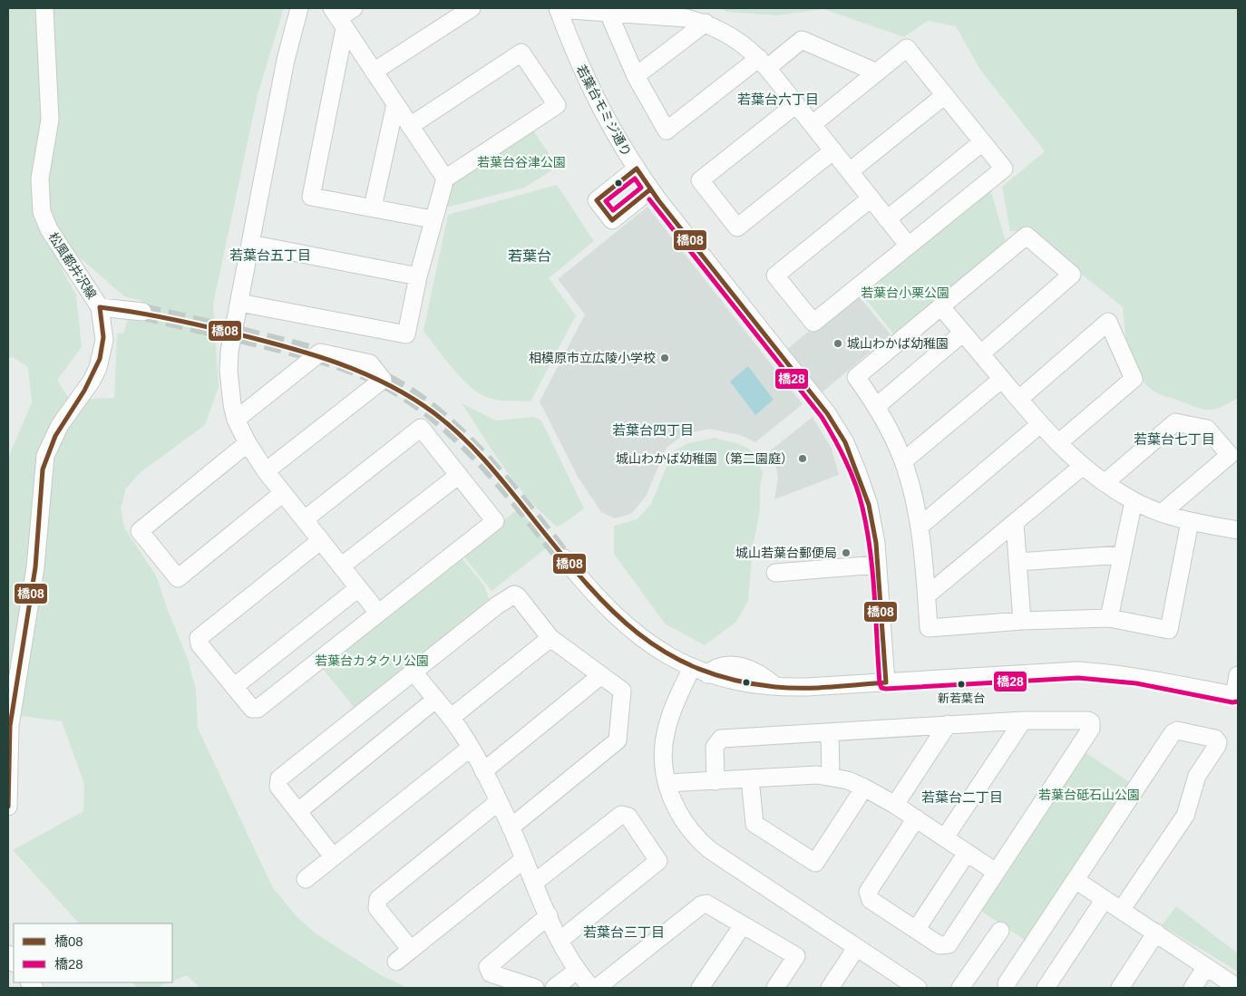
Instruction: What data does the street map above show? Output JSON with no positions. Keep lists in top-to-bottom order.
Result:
{
  "streets": {
    "street": ["若葉台モミジ通り", "松風都井沢線"]
  },
  "districts": [
    "若葉台六丁目",
    "若葉台五丁目",
    "若葉台",
    "若葉台四丁目",
    "若葉台七丁目",
    "若葉台二丁目",
    "若葉台三丁目"
  ],
  "parks": [
    "若葉台谷津公園",
    "若葉台小栗公園",
    "若葉台カタクリ公園",
    "若葉台砥石山公園"
  ],
  "places": [
    "城山わかば幼稚園",
    "相模原市立広陵小学校",
    "城山わかば幼稚園（第二園庭）",
    "城山若葉台郵便局",
    "新若葉台"
  ],
  "lines": ["transit line 橋08", "transit line 橋28"],
  "legend": ["橋08", "橋28"]
}
